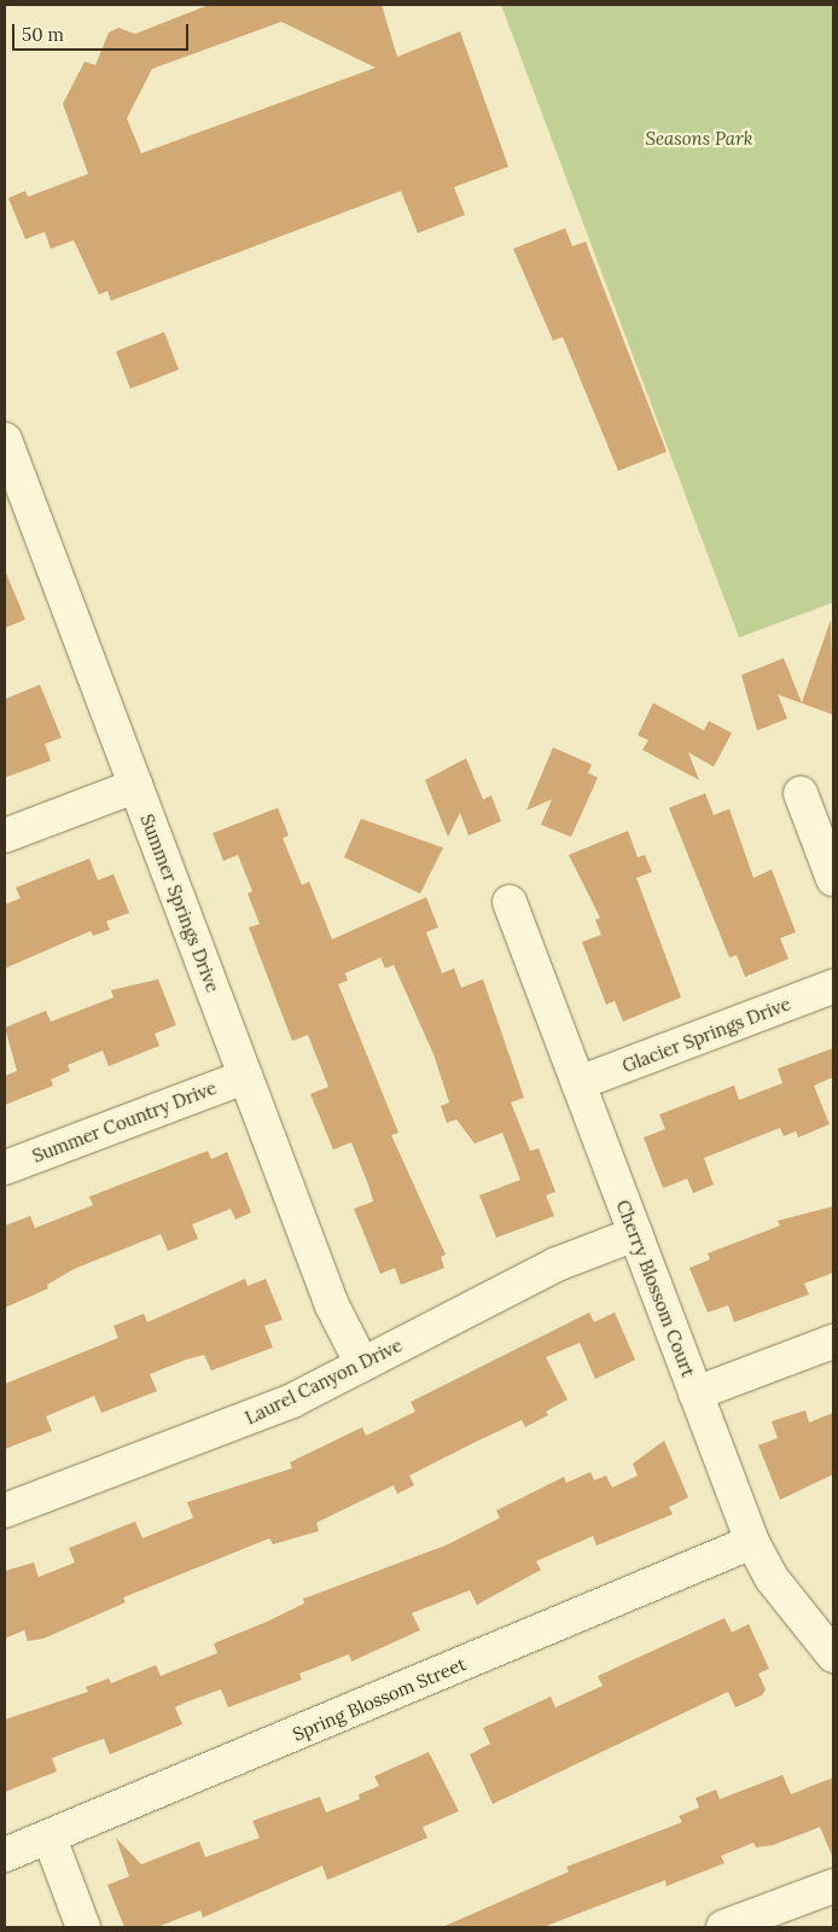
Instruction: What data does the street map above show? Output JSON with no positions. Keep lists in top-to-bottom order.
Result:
{
  "streets": {
    "street": [
      "Summer Springs Drive",
      "Glacier Springs Drive",
      "Summer Country Drive",
      "Cherry Blossom Court",
      "Laurel Canyon Drive",
      "Spring Blossom Street"
    ]
  },
  "crossings": [
    ["Summer Springs Drive", "Summer Country Drive"],
    ["Summer Springs Drive", "Laurel Canyon Drive"],
    ["Glacier Springs Drive", "Cherry Blossom Court"],
    ["Cherry Blossom Court", "Laurel Canyon Drive"],
    ["Cherry Blossom Court", "Spring Blossom Street"]
  ],
  "parks": ["Seasons Park"],
  "scale_bar": "50 m"
}
